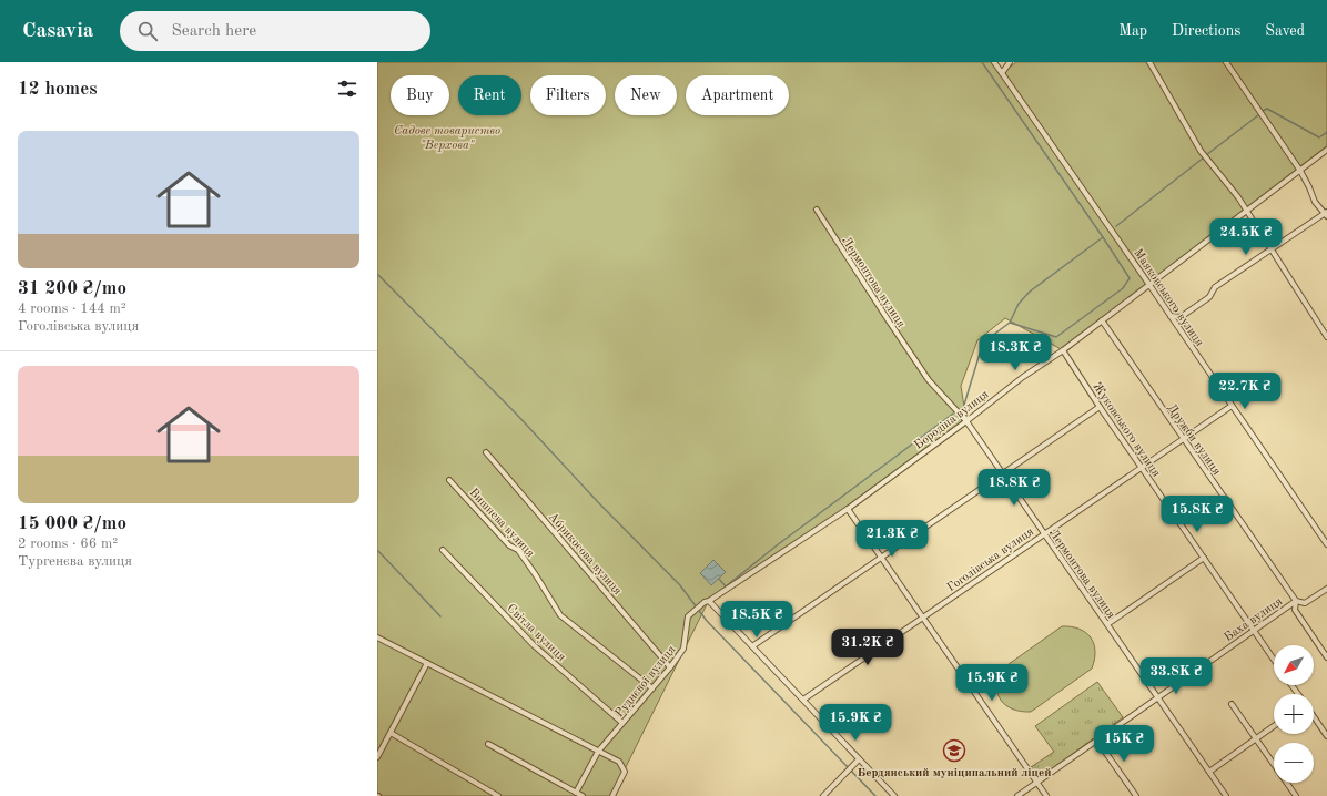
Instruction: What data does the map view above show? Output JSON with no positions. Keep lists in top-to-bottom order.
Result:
{
  "streets": {
    "street": [
      "Лермонтова вулиця",
      "Маяковського вулиця",
      "Бородіна вулиця",
      "Жуковського вулиця",
      "Дружби вулиця",
      "Вишнева вулиця",
      "Абрикосова вулиця",
      "Гоголівська вулиця",
      "Баха вулиця",
      "Світла вулиця",
      "Руднєвої вулиця"
    ]
  },
  "crossings": [
    ["Лермонтова вулиця", "Бородіна вулиця"],
    ["Лермонтова вулиця", "Гоголівська вулиця"],
    ["Лермонтова вулиця", "Баха вулиця"],
    ["Маяковського вулиця", "Бородіна вулиця"],
    ["Маяковського вулиця", "Гоголівська вулиця"],
    ["Бородіна вулиця", "Жуковського вулиця"],
    ["Бородіна вулиця", "Дружби вулиця"],
    ["Бородіна вулиця", "Руднєвої вулиця"],
    ["Жуковського вулиця", "Гоголівська вулиця"],
    ["Жуковського вулиця", "Баха вулиця"],
    ["Дружби вулиця", "Гоголівська вулиця"],
    ["Дружби вулиця", "Баха вулиця"],
    ["Вишнева вулиця", "Руднєвої вулиця"],
    ["Абрикосова вулиця", "Руднєвої вулиця"],
    ["Світла вулиця", "Руднєвої вулиця"]
  ],
  "parks": ["Садове товариство \"Верхова\""],
  "places": {
    "school or university": ["Бердянський муніципальний ліцей"]
  },
  "north": "bottom left",
  "page": {
    "header": "Casavia",
    "search": "Search here",
    "nav": ["Map", "Directions", "Saved"],
    "heading": "12 homes",
    "chip": [
      "Buy",
      "Rent",
      "Filters",
      "New",
      "Apartment"
    ],
    "list": [
      {
        "name": "31 200 ₴/mo",
        "note": "4 rooms · 144 m² · Гоголівська вулиця"
      },
      {
        "name": "15 000 ₴/mo",
        "note": "2 rooms · 66 m² · Тургенєва вулиця"
      }
    ],
    "price": [
      "24.5K ₴",
      "18.3K ₴",
      "22.7K ₴",
      "18.8K ₴",
      "15.8K ₴",
      "21.3K ₴",
      "18.5K ₴",
      "31.2K ₴",
      "33.8K ₴",
      "15.9K ₴",
      "15.9K ₴",
      "15K ₴"
    ],
    "map_buttons": ["+", "−"]
  }
}
